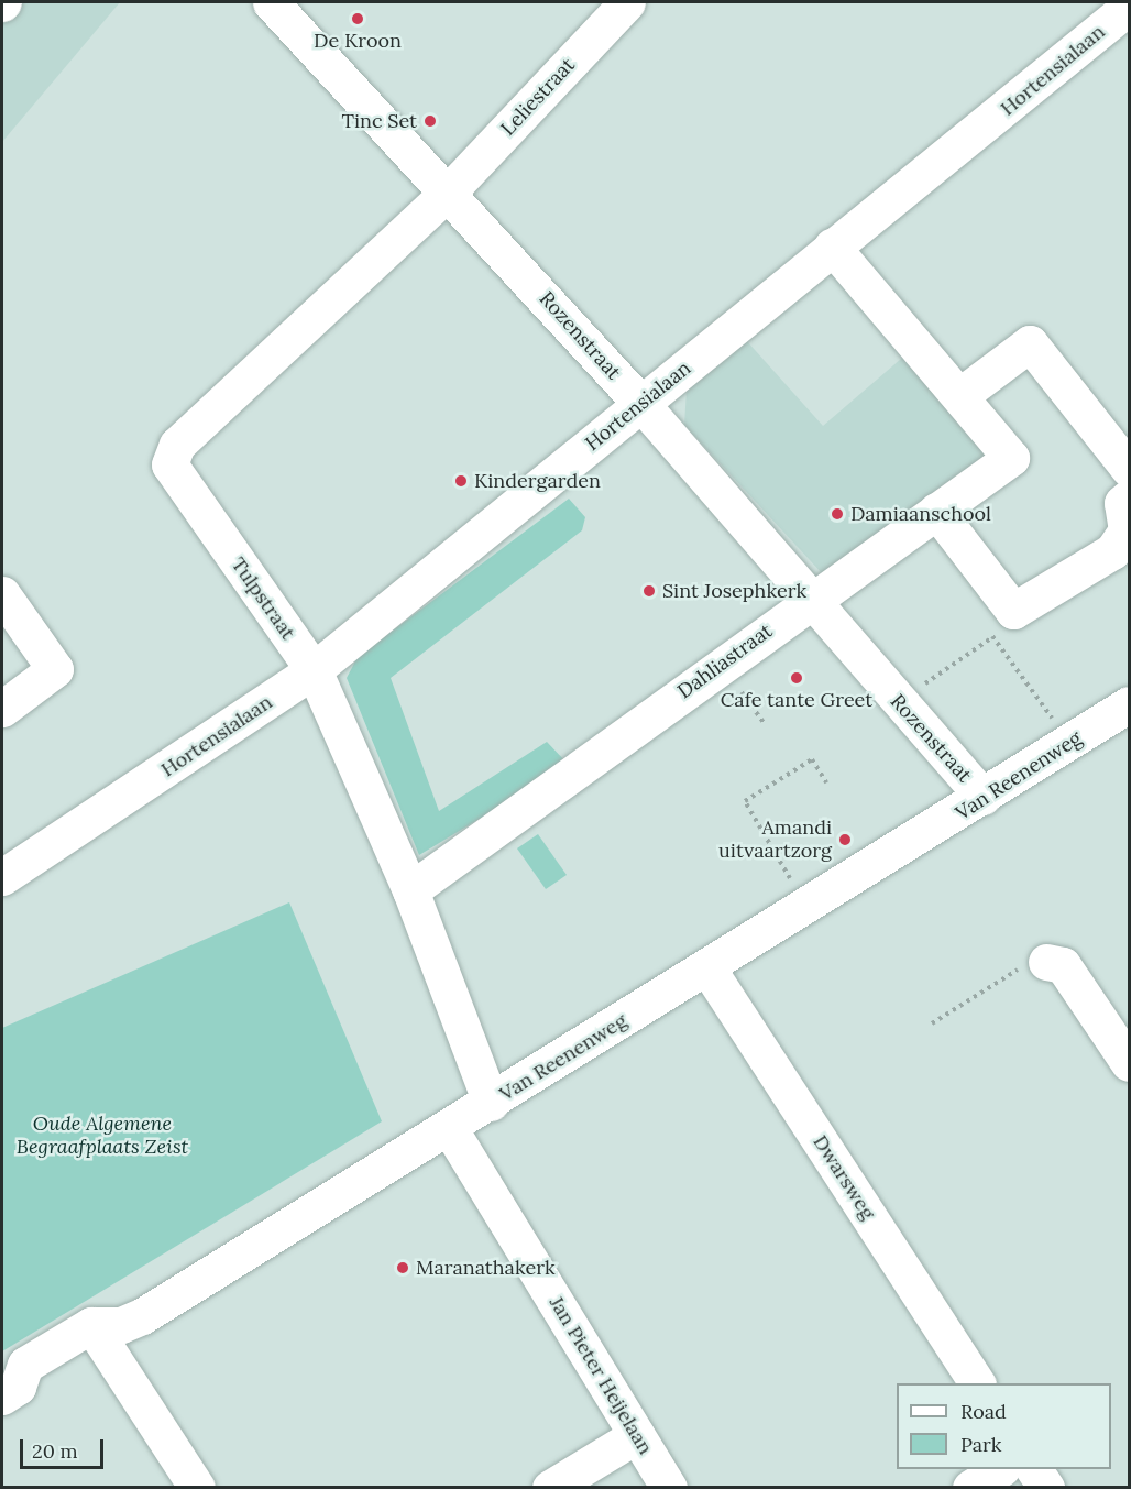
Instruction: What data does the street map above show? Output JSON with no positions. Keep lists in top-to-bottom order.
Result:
{
  "streets": {
    "street": [
      "Hortensialaan",
      "Leliestraat",
      "Rozenstraat",
      "Tulpstraat",
      "Dahliastraat",
      "Van Reenenweg",
      "Dwarsweg",
      "Jan Pieter Heijelaan"
    ]
  },
  "crossings": [
    ["Hortensialaan", "Rozenstraat"],
    ["Hortensialaan", "Tulpstraat"],
    ["Hortensialaan", "Dahliastraat"],
    ["Leliestraat", "Rozenstraat"],
    ["Leliestraat", "Tulpstraat"],
    ["Rozenstraat", "Tulpstraat"],
    ["Rozenstraat", "Dahliastraat"],
    ["Rozenstraat", "Van Reenenweg"],
    ["Tulpstraat", "Dahliastraat"],
    ["Tulpstraat", "Van Reenenweg"],
    ["Van Reenenweg", "Dwarsweg"],
    ["Van Reenenweg", "Jan Pieter Heijelaan"]
  ],
  "parks": ["Oude Algemene Begraafplaats Zeist"],
  "places": [
    "De Kroon",
    "Tinc Set",
    "Kindergarden",
    "Damiaanschool",
    "Sint Josephkerk",
    "Cafe tante Greet",
    "Amandi uitvaartzorg",
    "Maranathakerk"
  ],
  "legend": ["Road", "Park"],
  "scale_bar": "20 m"
}
